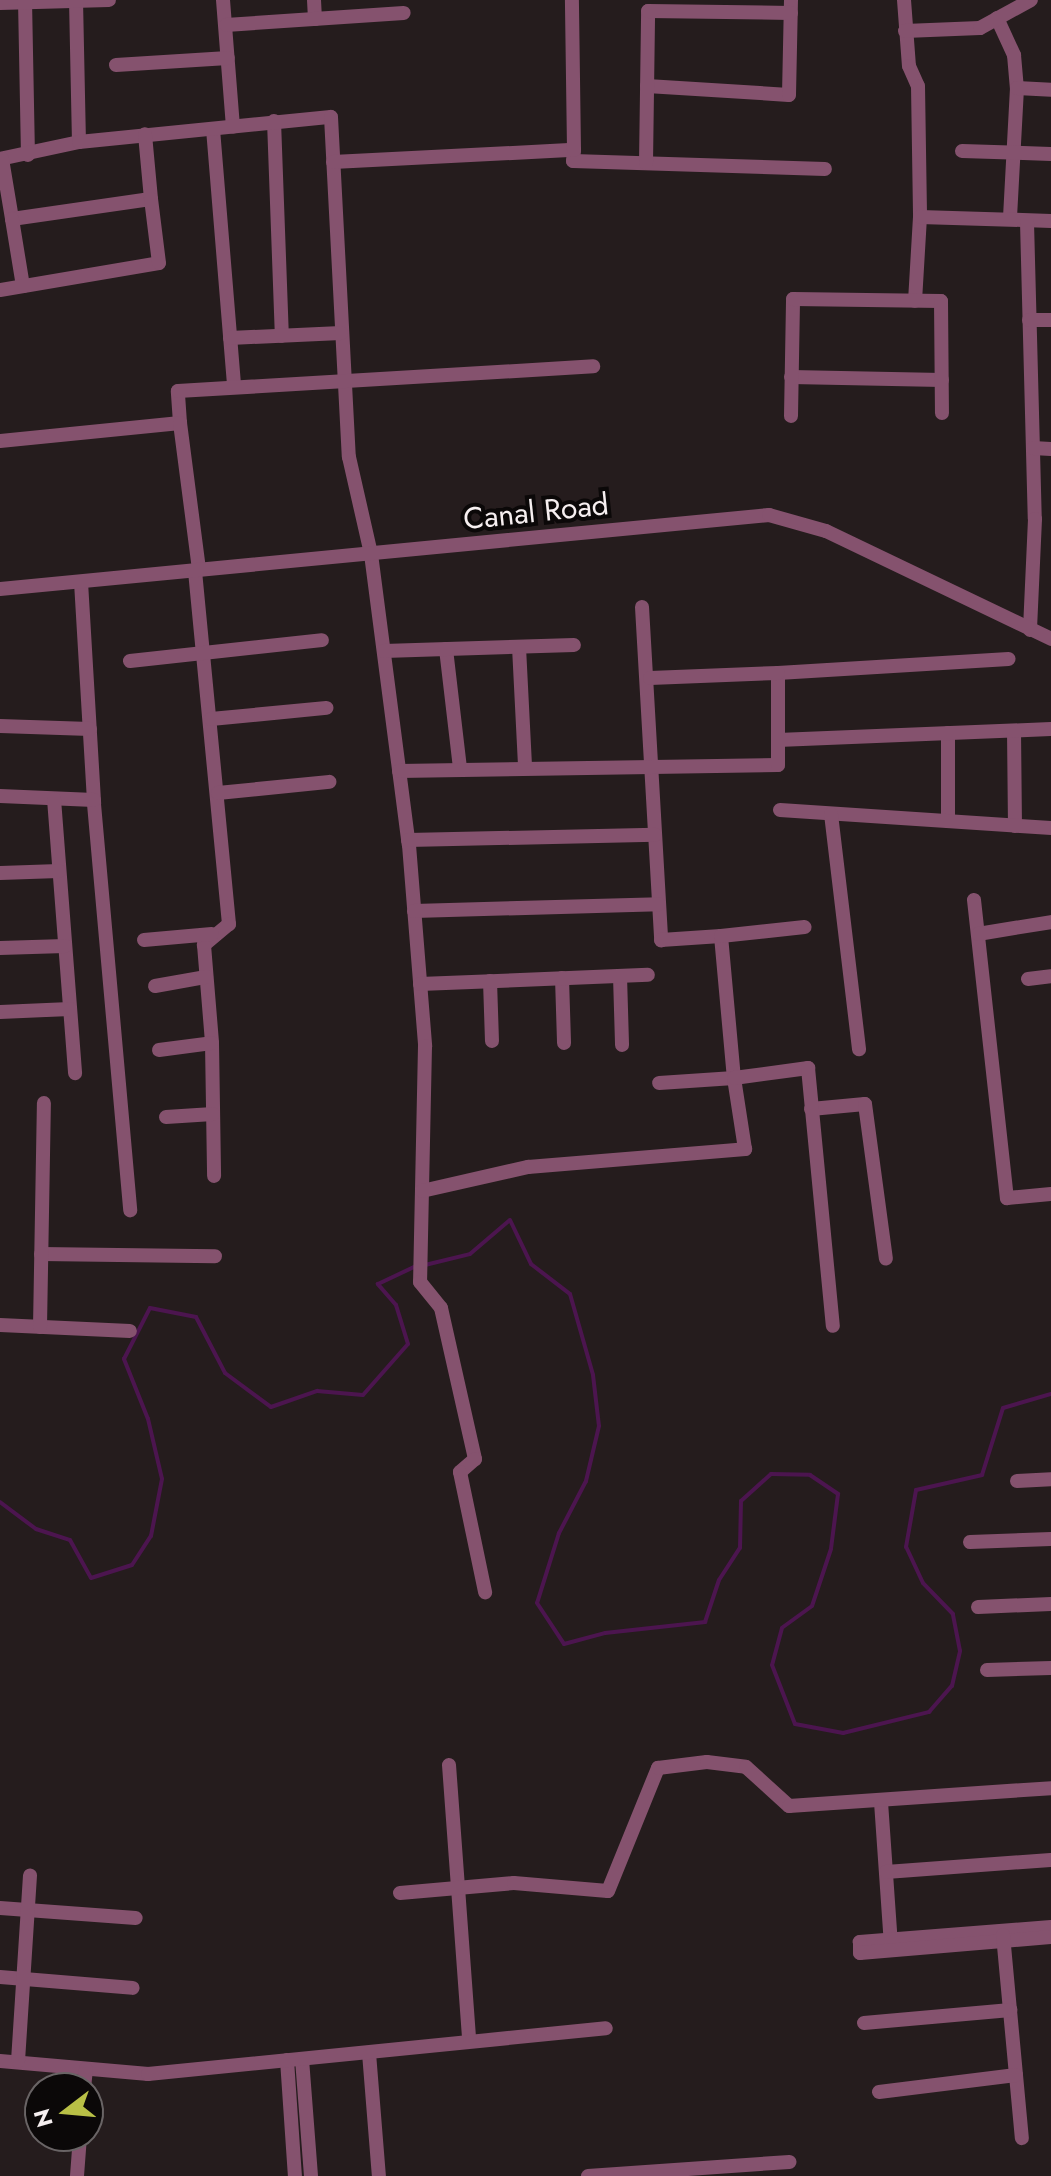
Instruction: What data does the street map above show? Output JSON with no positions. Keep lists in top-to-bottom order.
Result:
{
  "streets": {
    "street": ["Canal Road"]
  },
  "north": "left"
}
